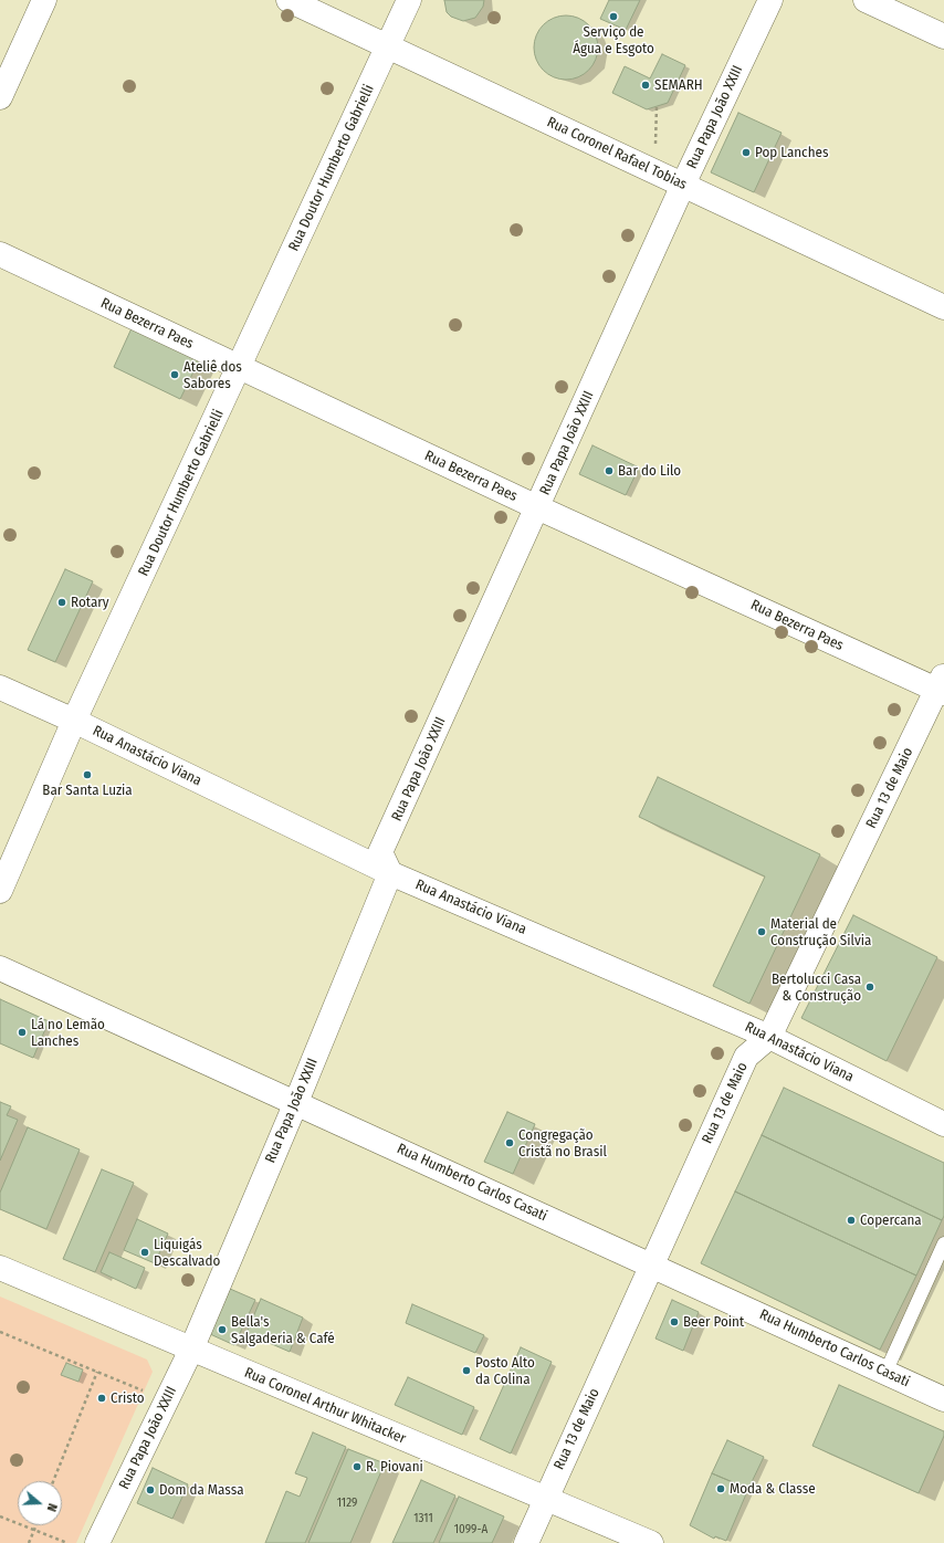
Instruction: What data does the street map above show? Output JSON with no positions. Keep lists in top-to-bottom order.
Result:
{
  "streets": {
    "street": [
      "Rua Papa João XXIII",
      "Rua Coronel Rafael Tobias",
      "Rua Doutor Humberto Gabrielli",
      "Rua Bezerra Paes",
      "Rua Anastácio Viana",
      "Rua 13 de Maio",
      "Rua Humberto Carlos Casati",
      "Rua Coronel Arthur Whitacker"
    ]
  },
  "crossings": [
    ["Rua Papa João XXIII", "Rua Coronel Rafael Tobias"],
    ["Rua Papa João XXIII", "Rua Bezerra Paes"],
    ["Rua Papa João XXIII", "Rua Anastácio Viana"],
    ["Rua Papa João XXIII", "Rua Humberto Carlos Casati"],
    ["Rua Papa João XXIII", "Rua Coronel Arthur Whitacker"],
    ["Rua Coronel Rafael Tobias", "Rua Doutor Humberto Gabrielli"],
    ["Rua Doutor Humberto Gabrielli", "Rua Bezerra Paes"],
    ["Rua Doutor Humberto Gabrielli", "Rua Anastácio Viana"],
    ["Rua Bezerra Paes", "Rua 13 de Maio"],
    ["Rua Anastácio Viana", "Rua 13 de Maio"],
    ["Rua 13 de Maio", "Rua Humberto Carlos Casati"],
    ["Rua 13 de Maio", "Rua Coronel Arthur Whitacker"]
  ],
  "places": [
    "Serviço de Água e Esgoto",
    "SEMARH",
    "Pop Lanches",
    "Ateliê dos Sabores",
    "Bar do Lilo",
    "Rotary",
    "Bar Santa Luzia",
    "Material de Construção Silvia",
    "Bertolucci Casa & Construção",
    "Lá no Lemão Lanches",
    "Congregação Cristã no Brasil",
    "Copercana",
    "Liquigás Descalvado",
    "Beer Point",
    "Bella's Salgaderia & Café",
    "Posto Alto da Colina",
    "Cristo",
    "R. Piovani",
    "Moda & Classe",
    "Dom da Massa"
  ],
  "house_numbers": ["1129", "1311", "1099-A"],
  "north": "right"
}
